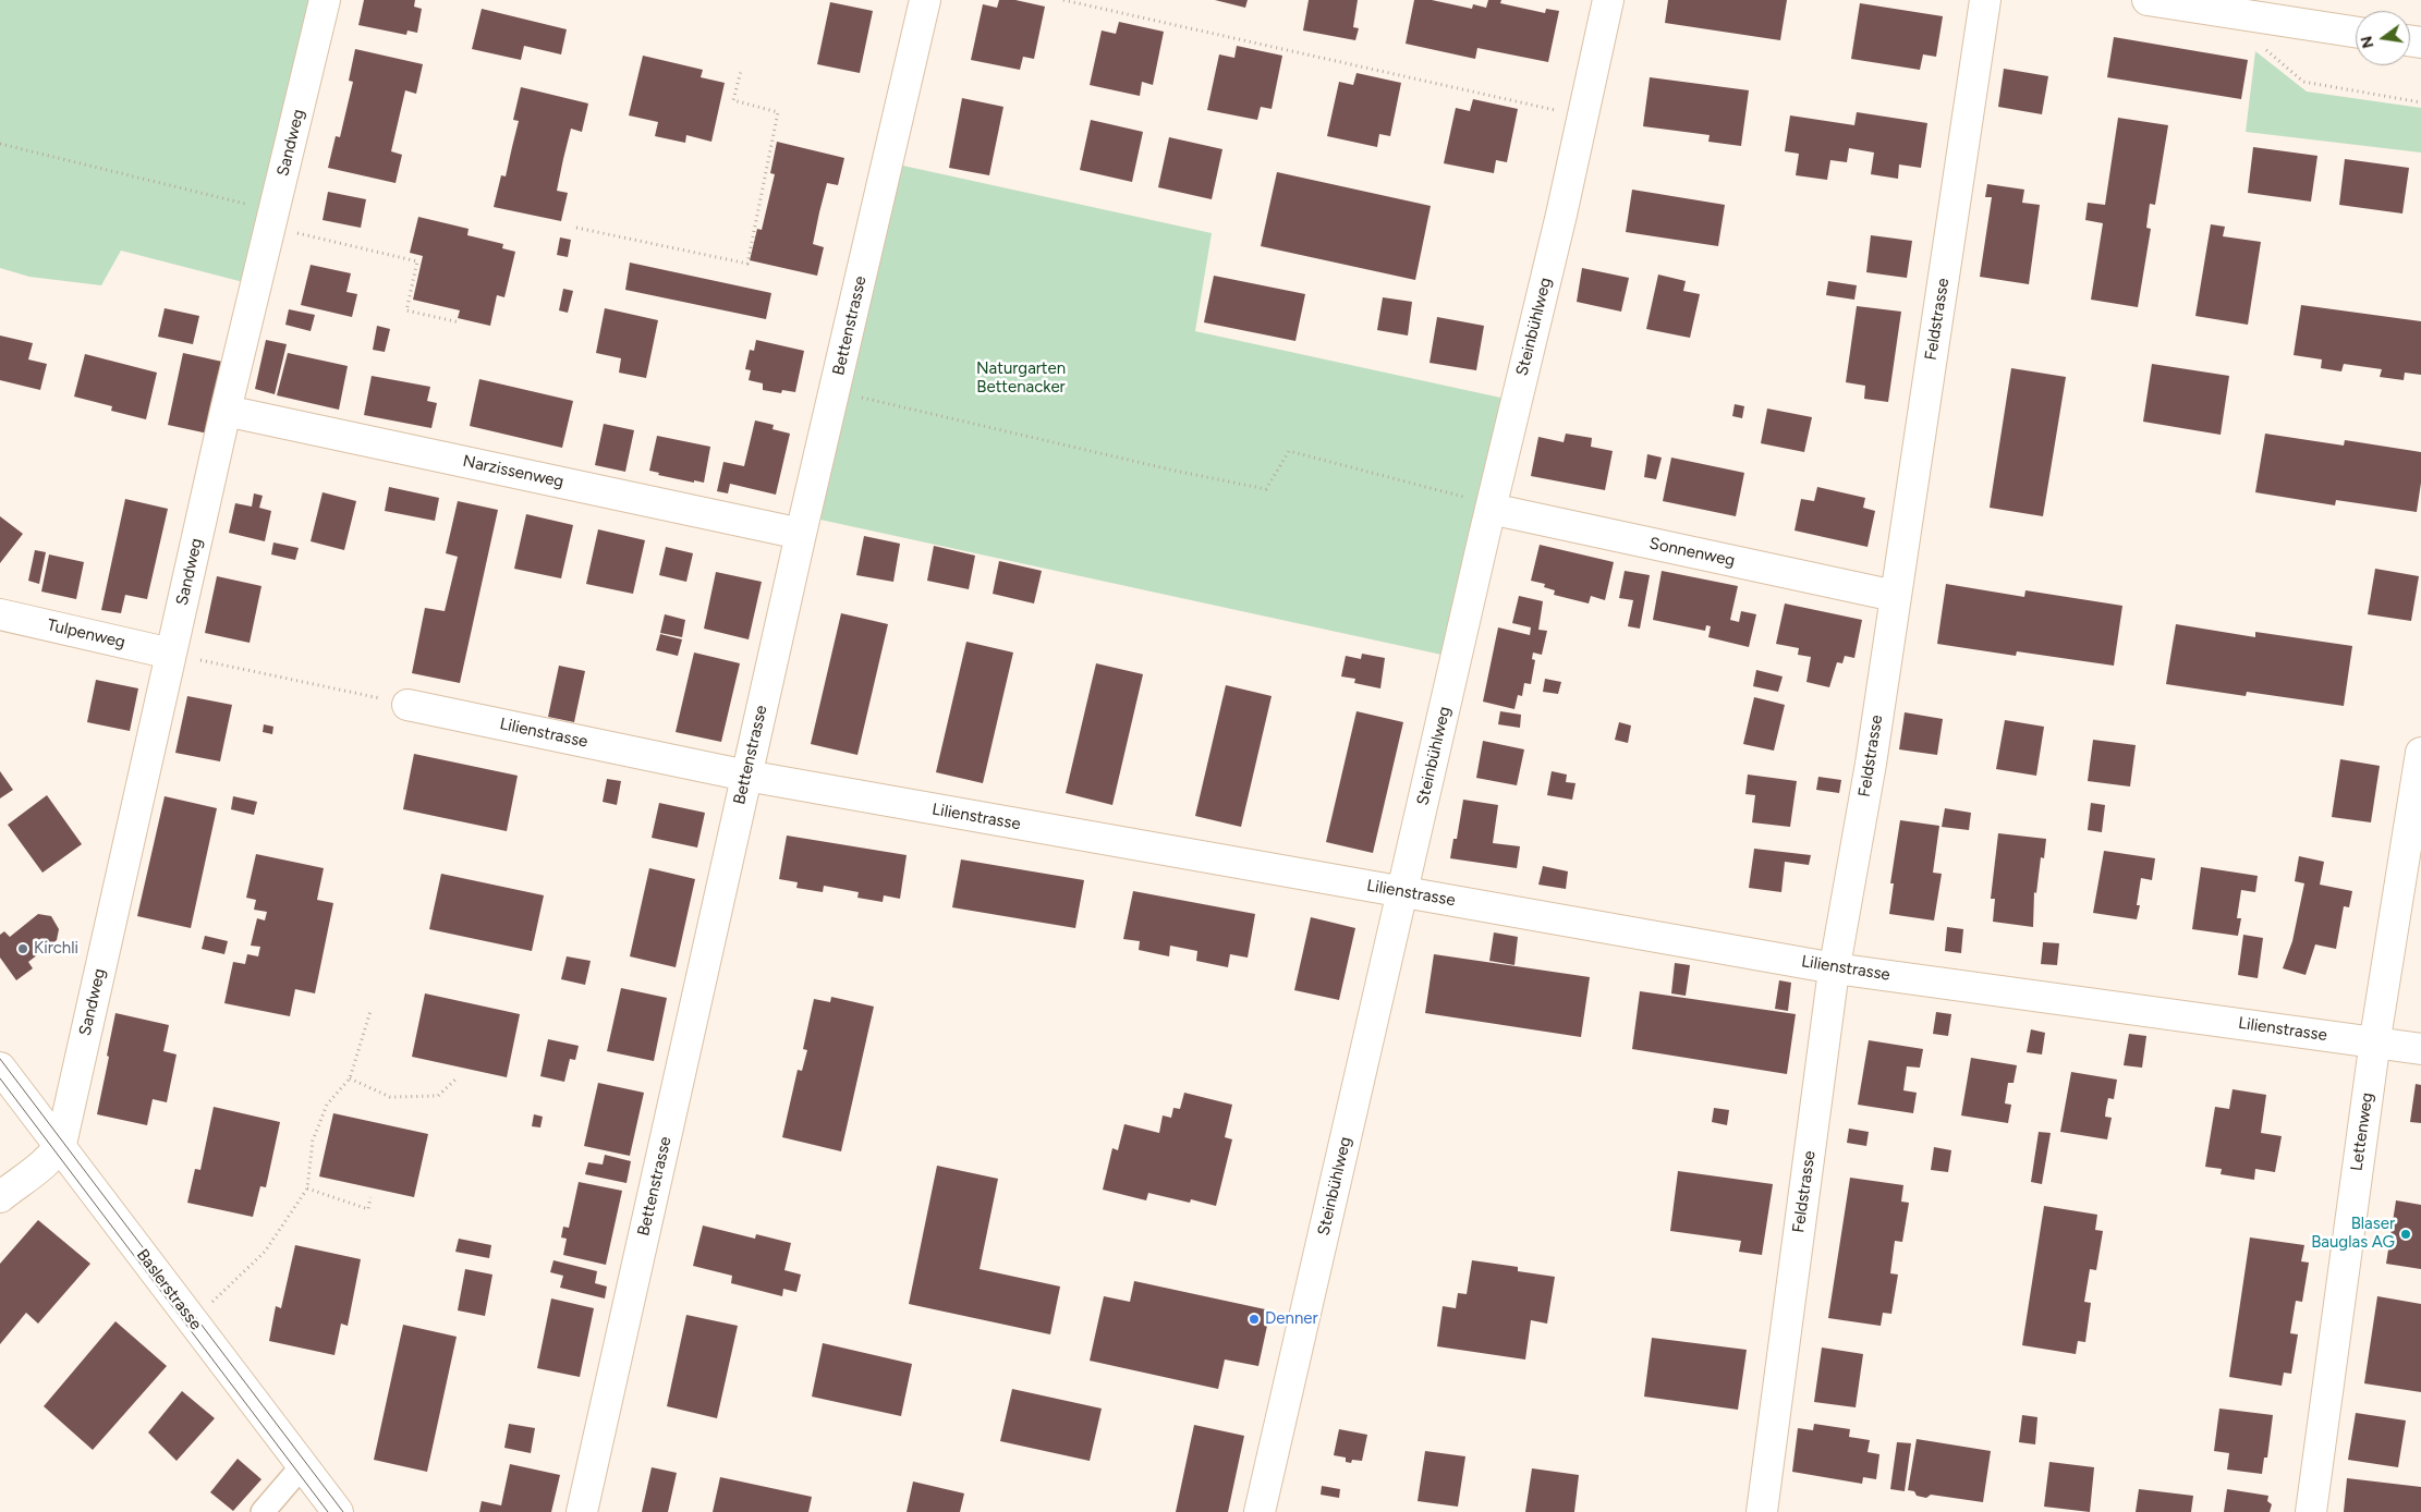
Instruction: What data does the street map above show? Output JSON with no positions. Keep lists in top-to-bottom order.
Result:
{
  "streets": {
    "street": [
      "Sandweg",
      "Feldstrasse",
      "Bettenstrasse",
      "Steinbühlweg",
      "Narzissenweg",
      "Sonnenweg",
      "Tulpenweg",
      "Lilienstrasse",
      "Lettenweg",
      "Baslerstrasse"
    ]
  },
  "crossings": [
    ["Sandweg", "Narzissenweg"],
    ["Sandweg", "Tulpenweg"],
    ["Sandweg", "Baslerstrasse"],
    ["Feldstrasse", "Sonnenweg"],
    ["Feldstrasse", "Lilienstrasse"],
    ["Bettenstrasse", "Narzissenweg"],
    ["Bettenstrasse", "Lilienstrasse"],
    ["Steinbühlweg", "Sonnenweg"],
    ["Steinbühlweg", "Lilienstrasse"],
    ["Lilienstrasse", "Lettenweg"]
  ],
  "parks": ["Naturgarten Bettenacker"],
  "places": ["Kirchli", "Blaser Bauglas AG", "Denner"],
  "north": "left"
}
